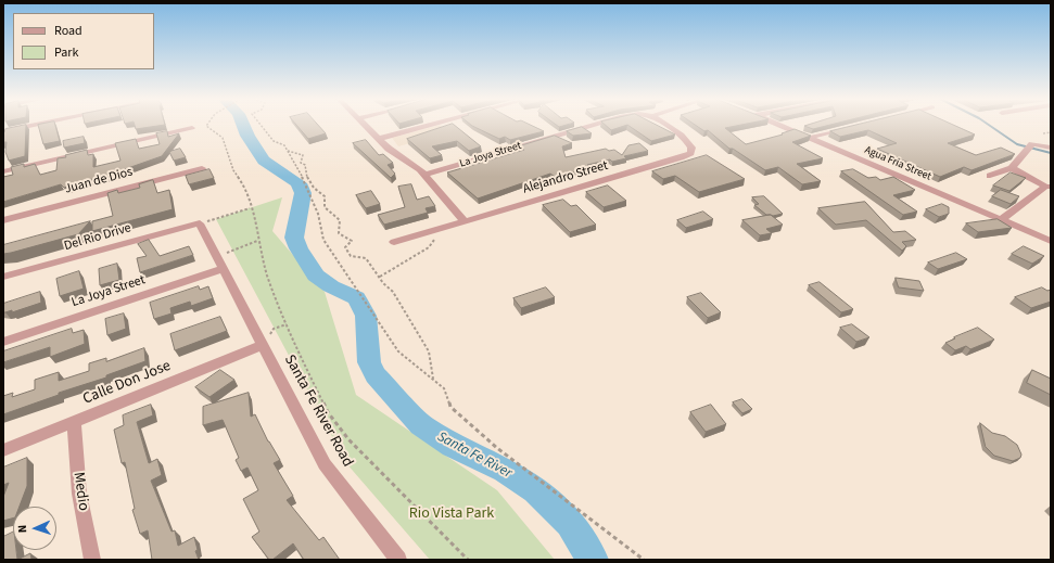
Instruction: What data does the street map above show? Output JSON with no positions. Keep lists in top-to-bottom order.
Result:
{
  "streets": {
    "street": [
      "La Joya Street",
      "Agua Fria Street",
      "Alejandro Street",
      "Juan de Dios",
      "Del Rio Drive",
      "Calle Don Jose",
      "Santa Fe River Road",
      "Medio"
    ]
  },
  "crossings": [
    ["La Joya Street", "Santa Fe River Road"],
    ["Del Rio Drive", "Santa Fe River Road"],
    ["Calle Don Jose", "Santa Fe River Road"],
    ["Calle Don Jose", "Medio"]
  ],
  "water": ["Santa Fe River"],
  "parks": ["Rio Vista Park"],
  "legend": ["Road", "Park"],
  "north": "left"
}
